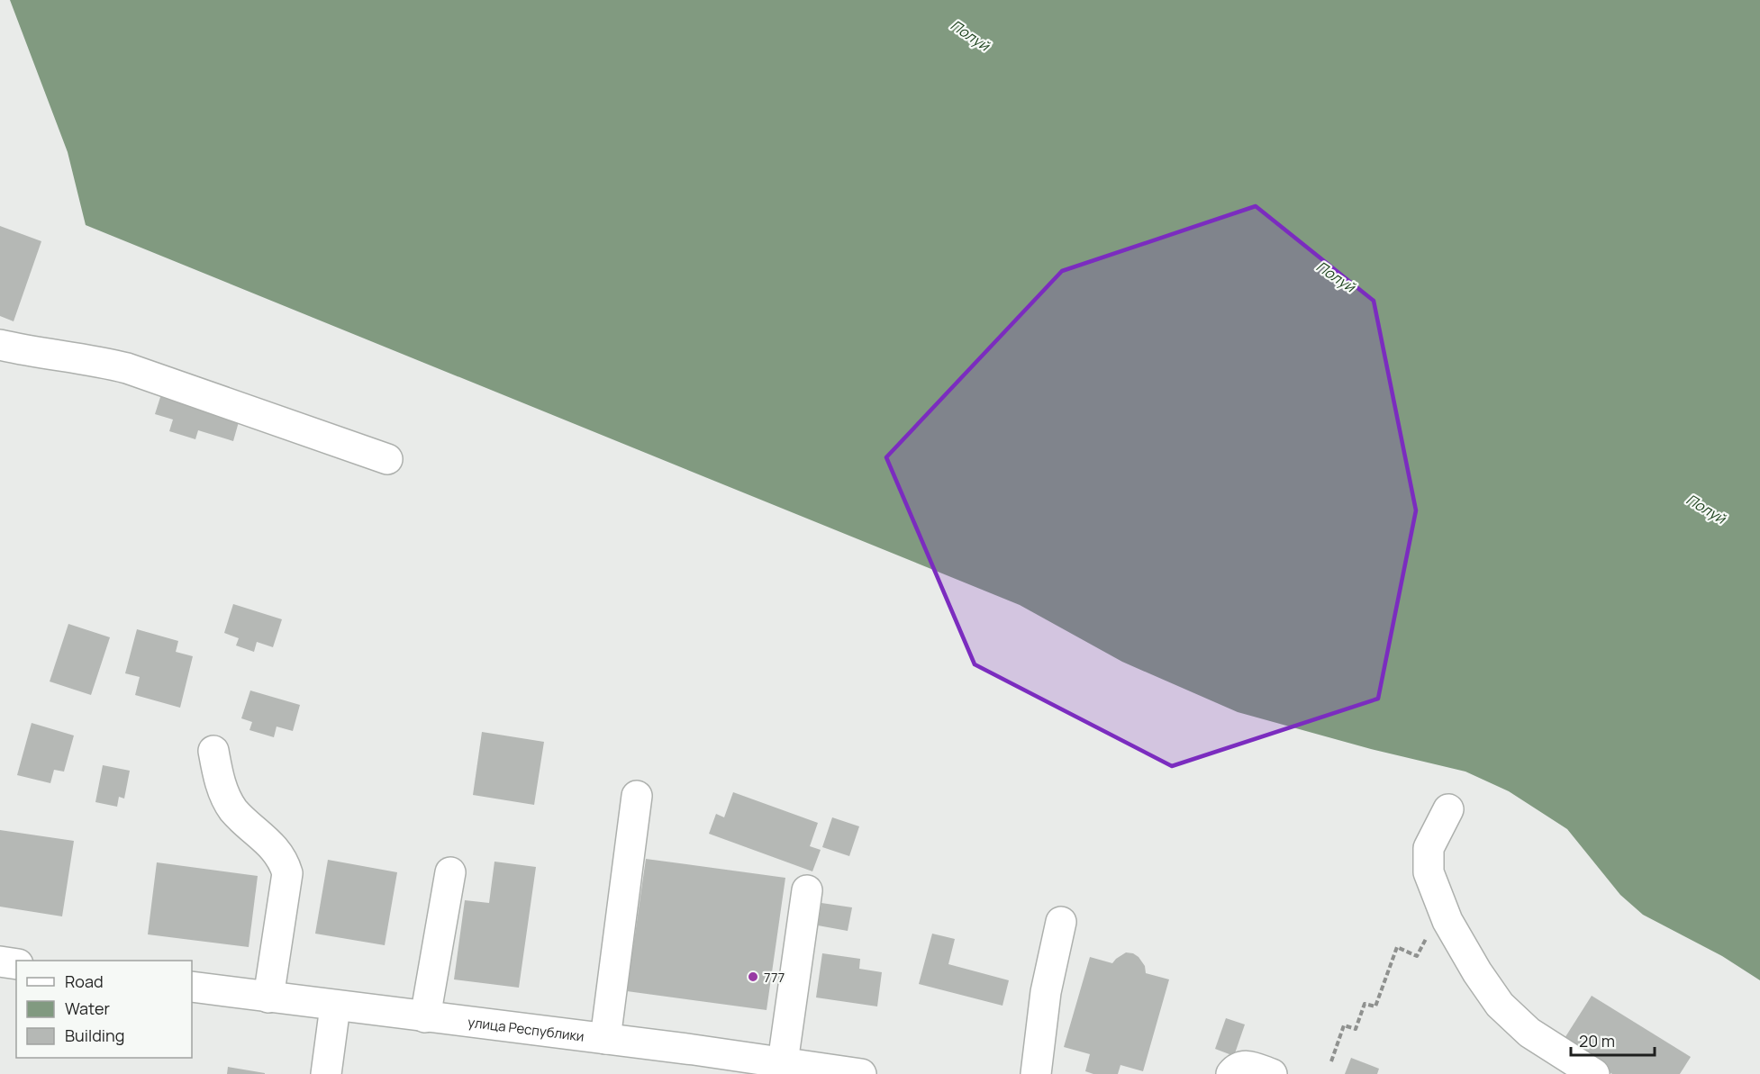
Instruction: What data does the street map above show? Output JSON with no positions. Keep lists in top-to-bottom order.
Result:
{
  "streets": {
    "street": ["улица Республики"]
  },
  "water": ["Полуй"],
  "places": ["777"],
  "legend": ["Road", "Water", "Building"],
  "scale_bar": "20 m"
}
